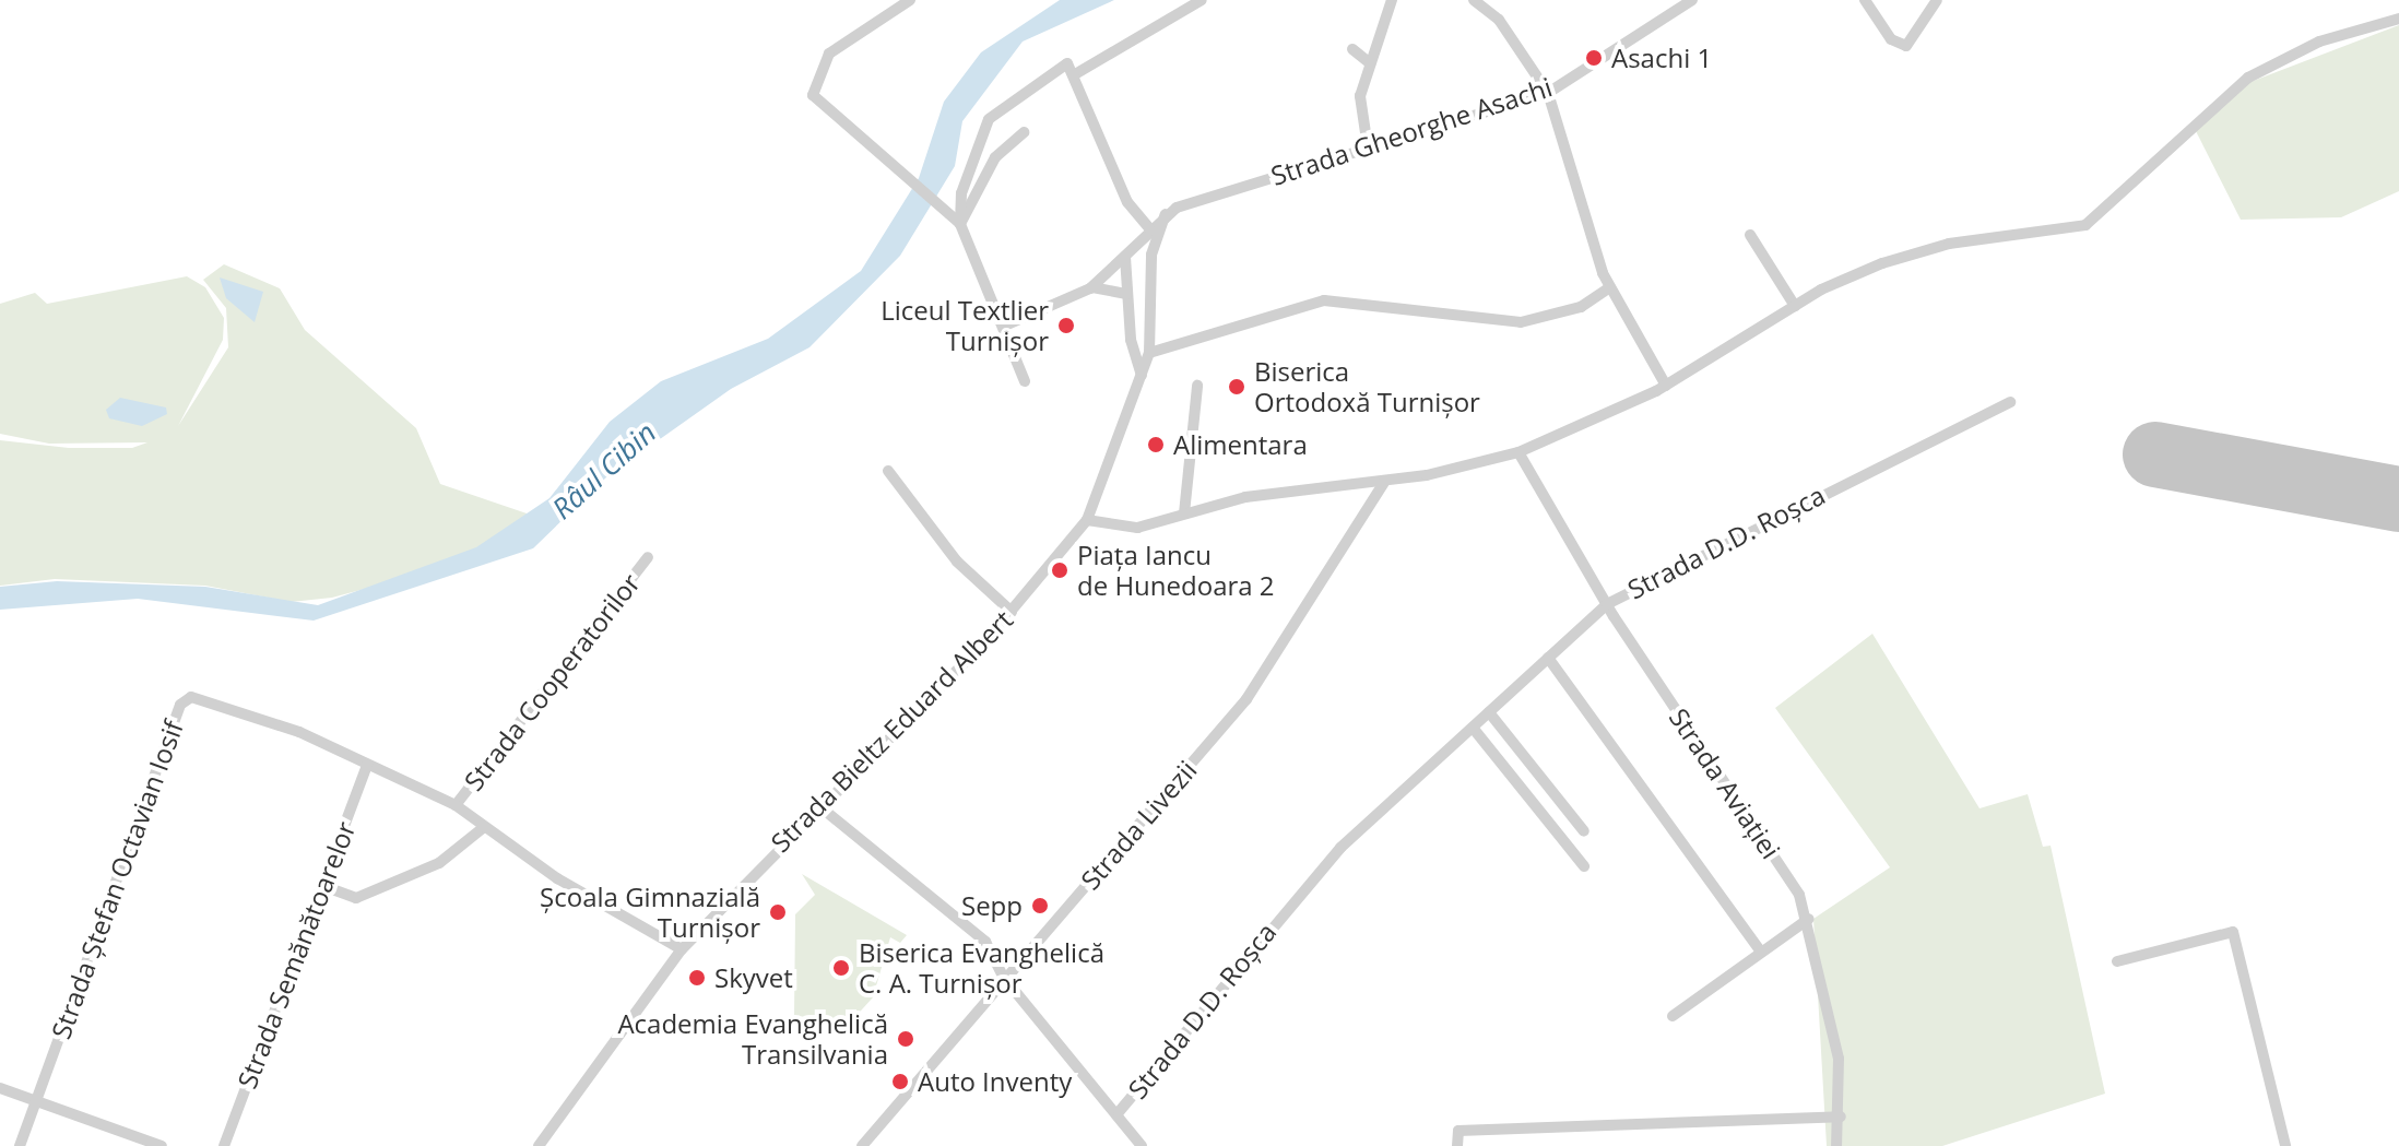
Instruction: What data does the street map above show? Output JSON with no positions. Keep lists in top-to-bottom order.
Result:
{
  "streets": {
    "street": [
      "Strada Gheorghe Asachi",
      "Strada D.D. Roșca",
      "Strada Cooperatorilor",
      "Strada Bieltz Eduard Albert",
      "Strada Aviației",
      "Strada Livezii",
      "Strada Ștefan Octavian Iosif",
      "Strada Semănătoarelor"
    ]
  },
  "crossings": [
    ["Strada Gheorghe Asachi", "Strada Bieltz Eduard Albert"],
    ["Strada D.D. Roșca", "Strada Aviației"],
    ["Strada Cooperatorilor", "Strada Ștefan Octavian Iosif"],
    ["Strada Bieltz Eduard Albert", "Strada Ștefan Octavian Iosif"],
    ["Strada Ștefan Octavian Iosif", "Strada Semănătoarelor"]
  ],
  "water": ["Râul Cibin"],
  "places": [
    "Asachi 1",
    "Liceul Textlier Turnișor",
    "Biserica Ortodoxă Turnișor",
    "Alimentara",
    "Piața Iancu de Hunedoara 2",
    "Sepp",
    "Școala Gimnazială Turnișor",
    "Biserica Evanghelică C. A. Turnișor",
    "Skyvet",
    "Academia Evanghelică Transilvania",
    "Auto Inventy"
  ]
}
